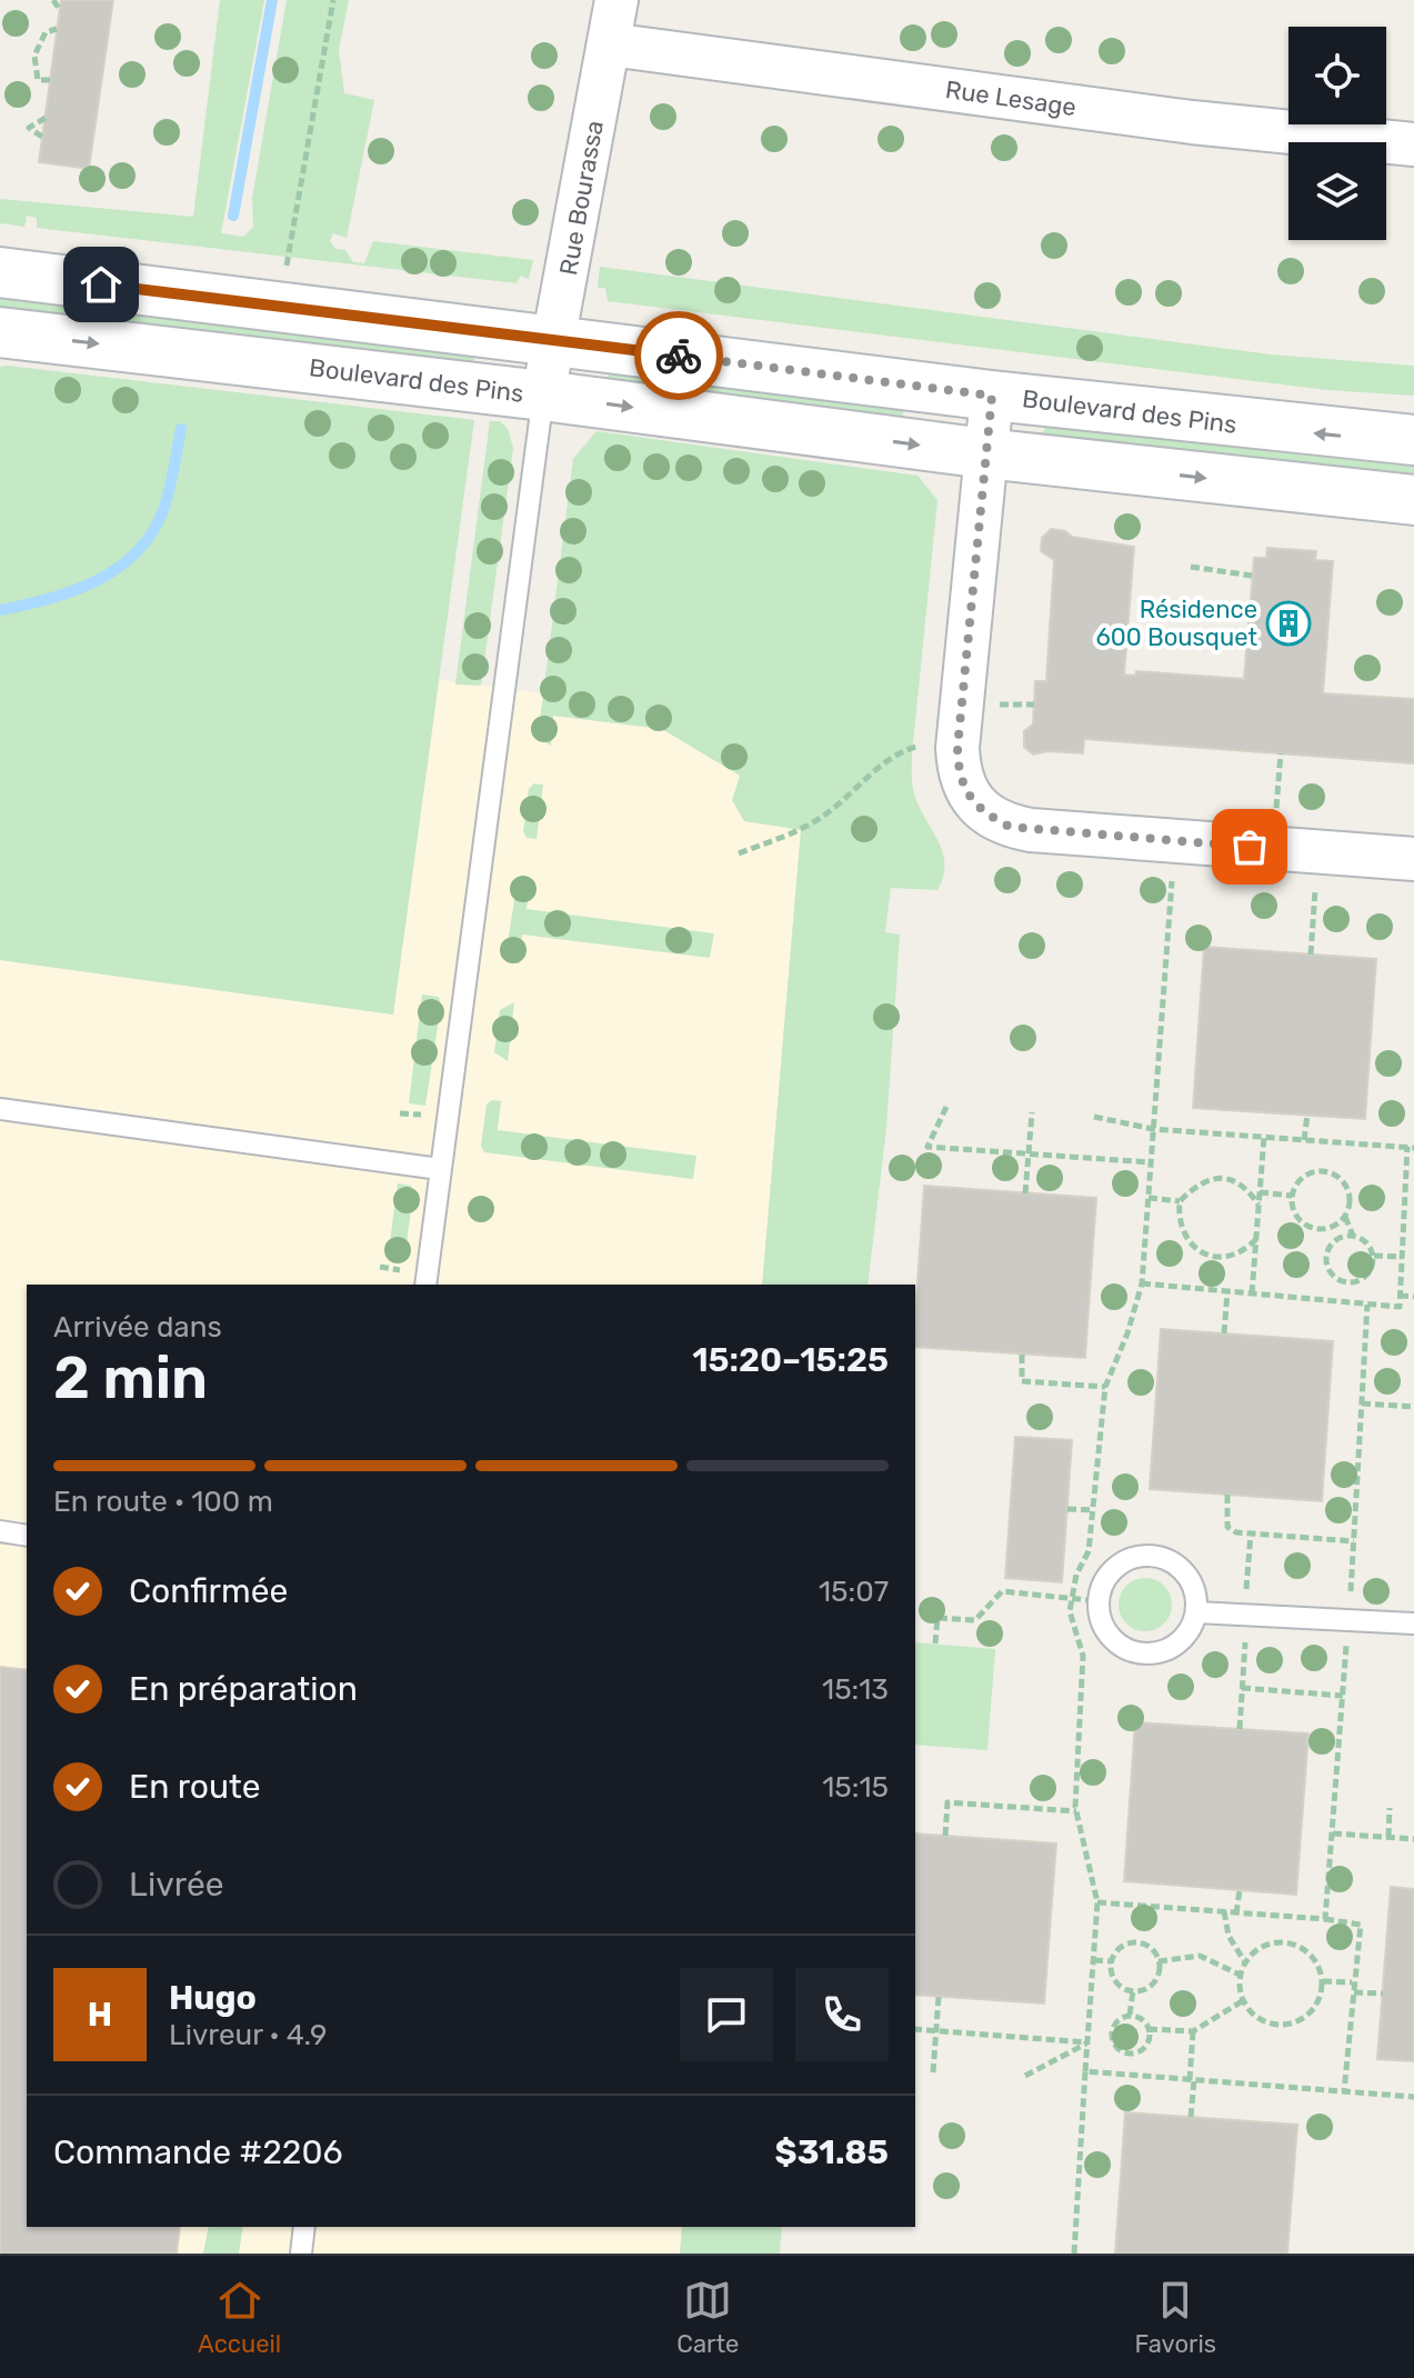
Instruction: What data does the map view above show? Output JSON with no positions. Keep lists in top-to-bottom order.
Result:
{
  "streets": {
    "street": ["Rue Lesage", "Rue Bourassa", "Boulevard des Pins"]
  },
  "crossings": [
    ["Rue Lesage", "Rue Bourassa"],
    ["Rue Bourassa", "Boulevard des Pins"]
  ],
  "places": {
    "building": ["Résidence 600 Bousquet"]
  },
  "page": {
    "heading": ["2 min", "Arrivée dans", "15:20–15:25"],
    "panel": [
      "Hugo",
      "Livreur · 4.9",
      "Commande #2206",
      "$31.85"
    ],
    "bar": "En route · 100 m",
    "list": [
      ["Confirmée", "15:07"],
      ["En préparation", "15:13"],
      ["En route", "15:15"],
      "Livrée"
    ],
    "round": "H",
    "tabs": ["Accueil", "Carte", "Favoris"]
  }
}
